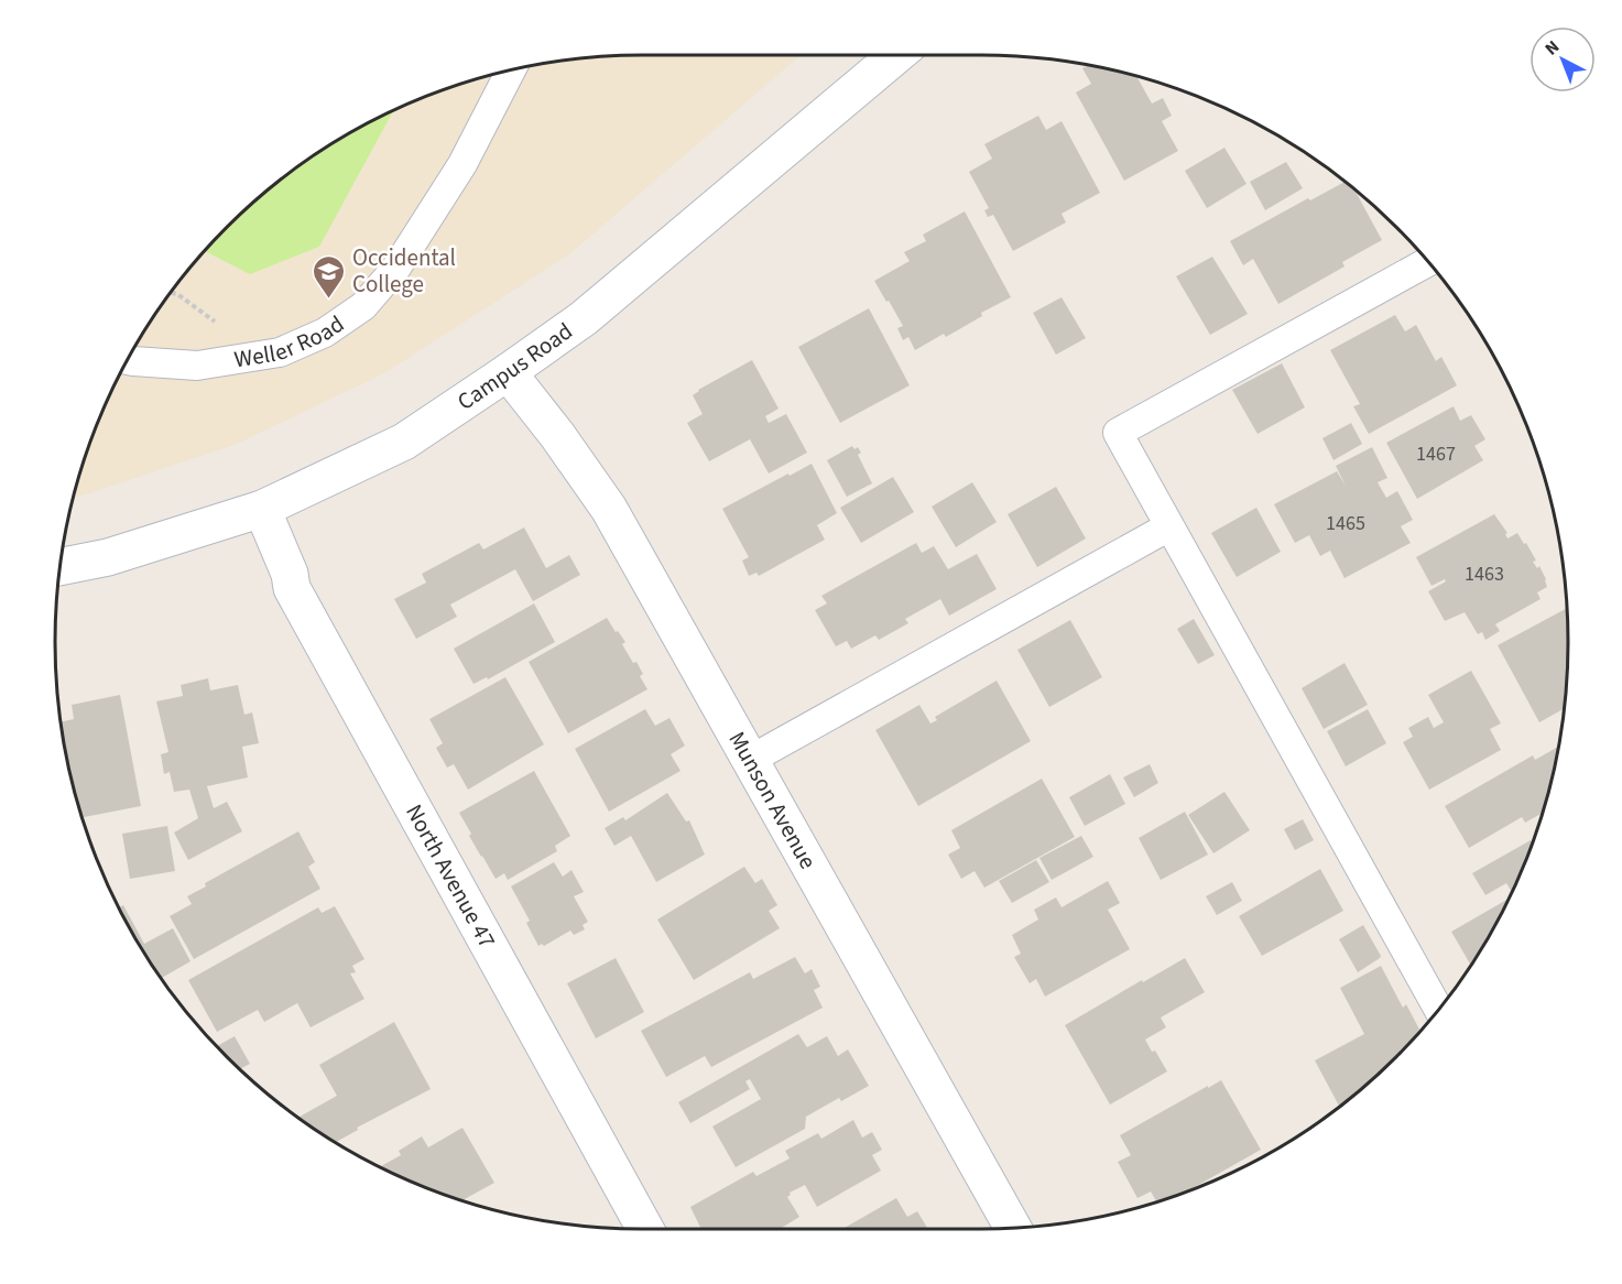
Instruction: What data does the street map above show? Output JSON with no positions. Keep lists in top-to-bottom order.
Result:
{
  "streets": {
    "street": ["Campus Road", "Munson Avenue", "North Avenue 47"],
    "lane": ["Weller Road"]
  },
  "crossings": [
    ["Campus Road", "Munson Avenue"],
    ["Campus Road", "North Avenue 47"]
  ],
  "places": {
    "school or university": ["Occidental College"]
  },
  "house_numbers": ["1467", "1465", "1463"],
  "north": "top left"
}
